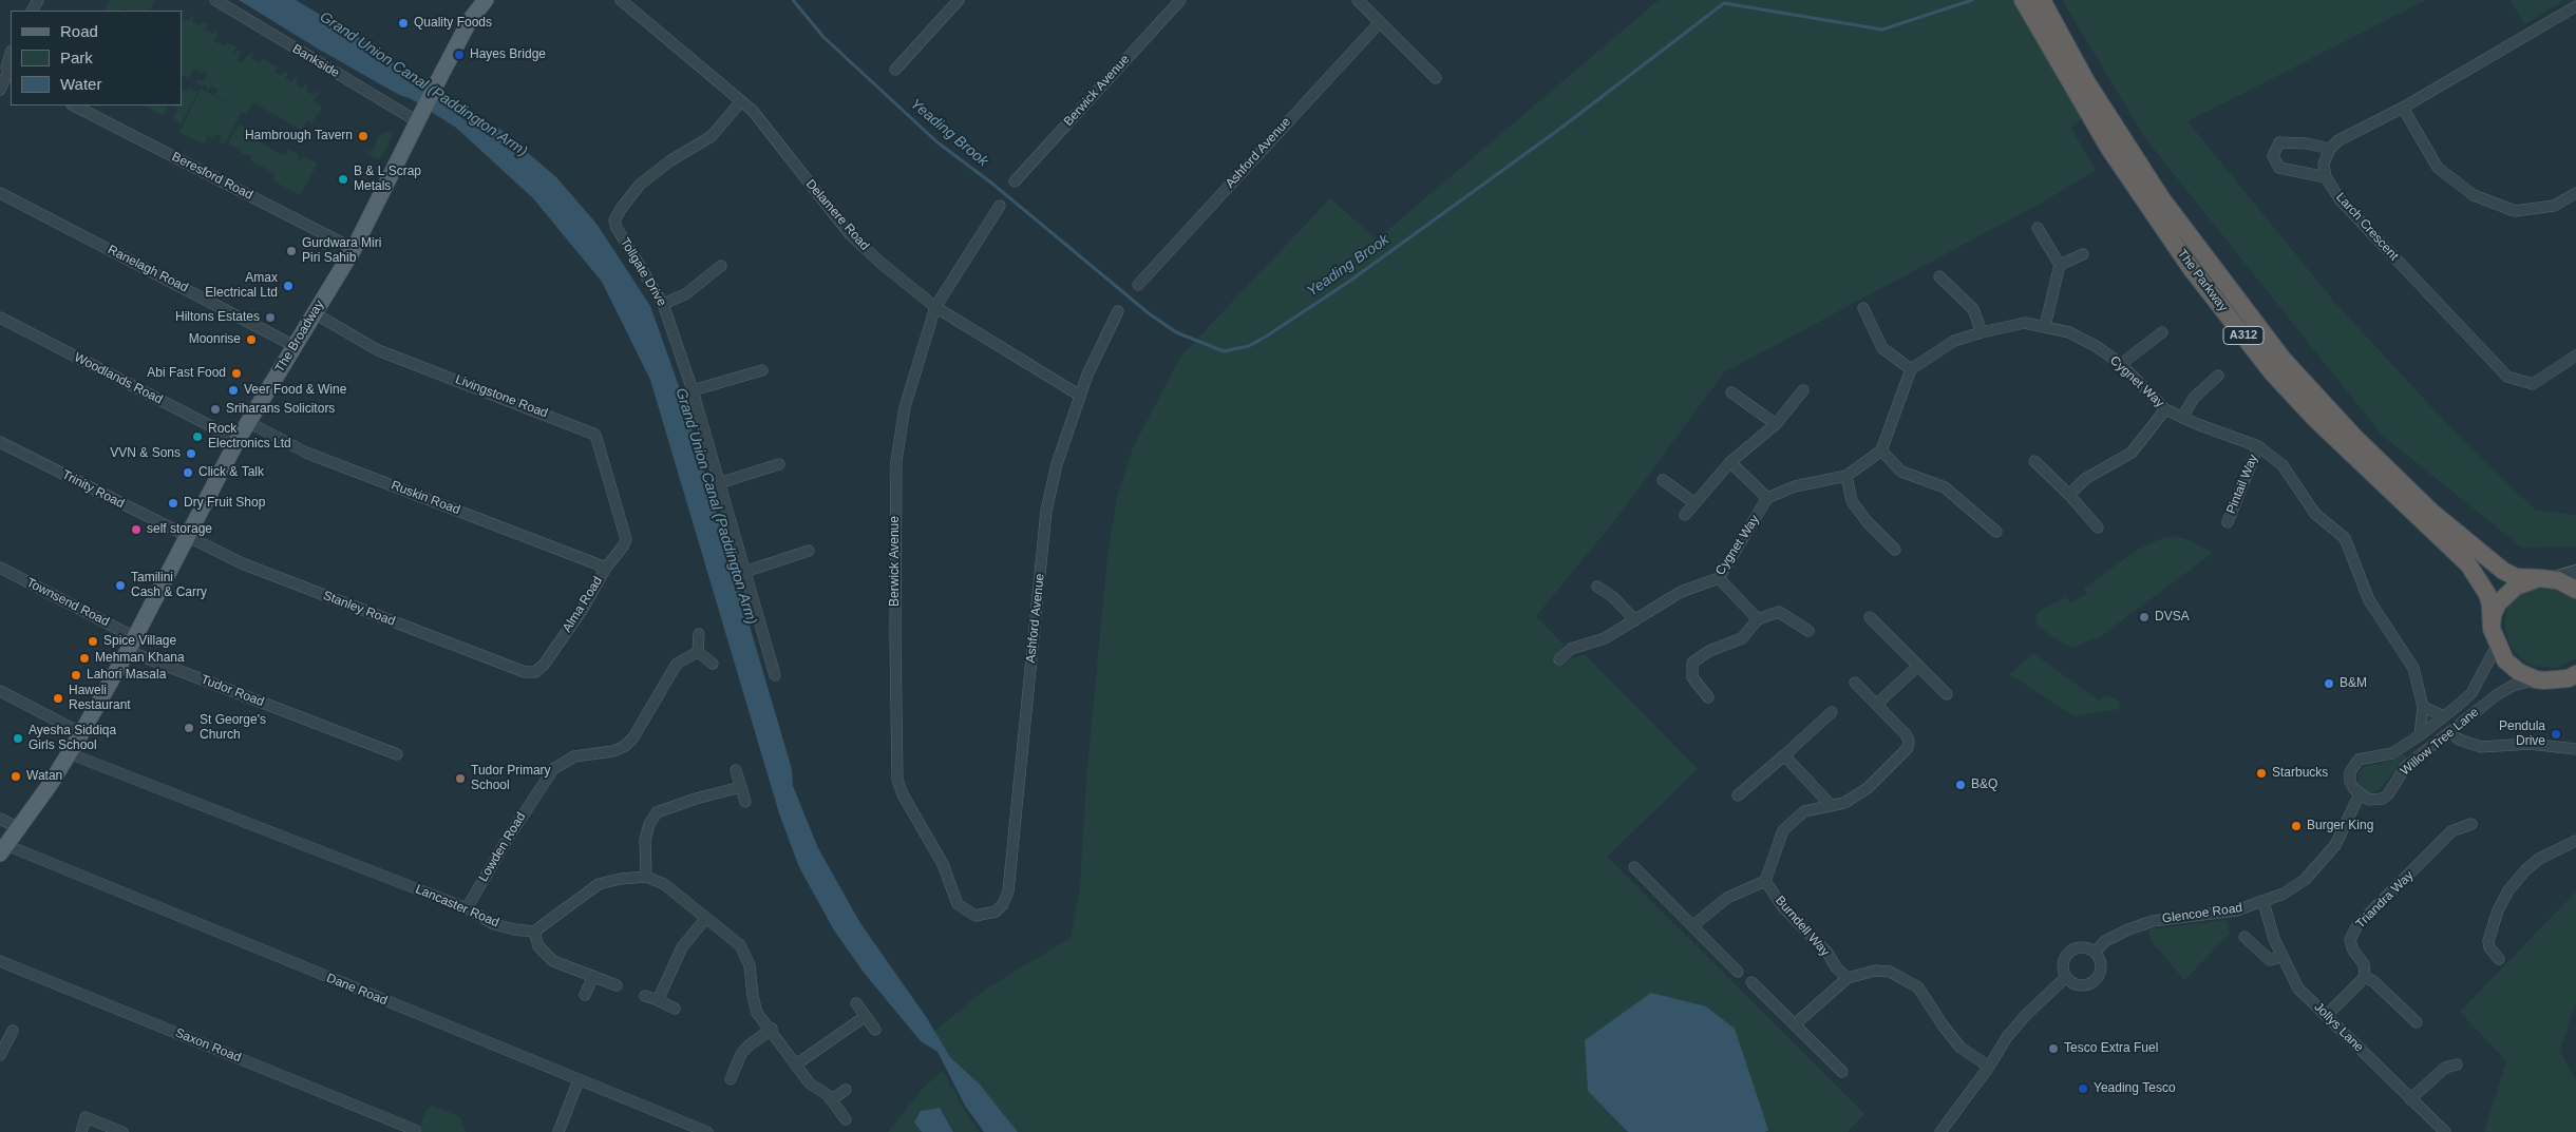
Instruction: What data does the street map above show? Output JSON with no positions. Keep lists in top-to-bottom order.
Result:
{
  "streets": {
    "highway": ["The Parkway", "A312"],
    "main road": ["The Broadway"],
    "street": [
      "Bankside",
      "Berwick Avenue",
      "Ashford Avenue",
      "Beresford Road",
      "Delamere Road",
      "Larch Crescent",
      "Ranelagh Road",
      "Tollgate Drive",
      "Woodlands Road",
      "Cygnet Way",
      "Livingstone Road",
      "Pintail Way",
      "Trinity Road",
      "Ruskin Road",
      "Townsend Road",
      "Alma Road",
      "Stanley Road",
      "Tudor Road",
      "Willow Tree Lane",
      "Lowden Road",
      "Triandra Way",
      "Lancaster Road",
      "Glencoe Road",
      "Burndell Way",
      "Dane Road",
      "Jollys Lane",
      "Saxon Road"
    ]
  },
  "crossings": [
    ["Bankside", "The Broadway"],
    ["Berwick Avenue", "Ashford Avenue"],
    ["Berwick Avenue", "Delamere Road"],
    ["Ashford Avenue", "Delamere Road"],
    ["Beresford Road", "The Broadway"],
    ["Delamere Road", "Tollgate Drive"],
    ["Ranelagh Road", "The Broadway"],
    ["The Parkway", "A312"],
    ["A312", "Willow Tree Lane"],
    ["The Broadway", "Woodlands Road"],
    ["The Broadway", "Livingstone Road"],
    ["The Broadway", "Trinity Road"],
    ["The Broadway", "Ruskin Road"],
    ["The Broadway", "Townsend Road"],
    ["The Broadway", "Stanley Road"],
    ["The Broadway", "Tudor Road"],
    ["The Broadway", "Lancaster Road"],
    ["The Broadway", "Dane Road"],
    ["Cygnet Way", "Pintail Way"],
    ["Cygnet Way", "Willow Tree Lane"],
    ["Livingstone Road", "Alma Road"],
    ["Trinity Road", "Stanley Road"],
    ["Ruskin Road", "Alma Road"],
    ["Townsend Road", "Tudor Road"],
    ["Alma Road", "Stanley Road"],
    ["Willow Tree Lane", "Glencoe Road"],
    ["Lowden Road", "Lancaster Road"],
    ["Glencoe Road", "Jollys Lane"]
  ],
  "water": ["Grand Union Canal (Paddington Arm)", "Yeading Brook"],
  "places": [
    "Quality Foods",
    "Hayes Bridge",
    "Hambrough Tavern",
    "B & L Scrap Metals",
    "Gurdwara Miri Piri Sahib",
    "Amax Electrical Ltd",
    "Hiltons Estates",
    "Moonrise",
    "Abi Fast Food",
    "Veer Food & Wine",
    "Sriharans Solicitors",
    "Rock Electronics Ltd",
    "VVN & Sons",
    "Click & Talk",
    "Dry Fruit Shop",
    "self storage",
    "Tamilini Cash & Carry",
    "DVSA",
    "Spice Village",
    "Mehman Khana",
    "Lahori Masala",
    "B&M",
    "Haweli Restaurant",
    "St George's Church",
    "Pendula Drive",
    "Ayesha Siddiqa Girls School",
    "Starbucks",
    "Watan",
    "Tudor Primary School",
    "B&Q",
    "Burger King",
    "Tesco Extra Fuel",
    "Yeading Tesco"
  ],
  "legend": ["Road", "Park", "Water"]
}
